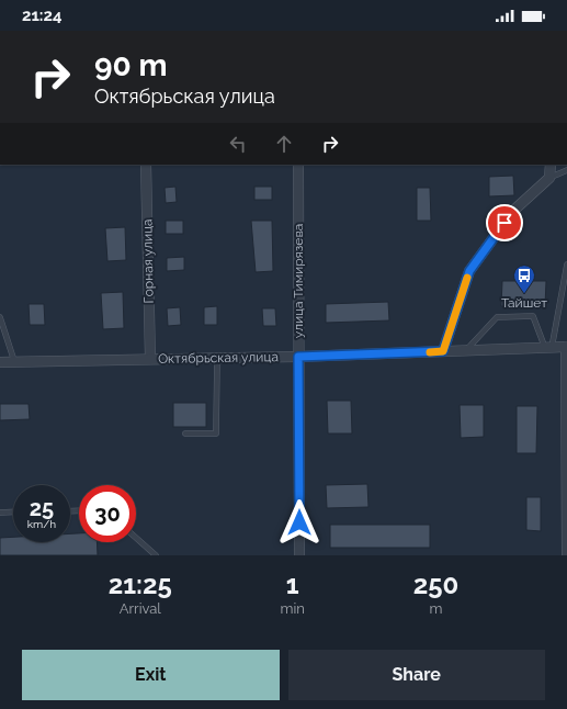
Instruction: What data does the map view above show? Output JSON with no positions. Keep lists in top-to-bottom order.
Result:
{
  "streets": {
    "street": ["Горная улица", "улица Тимирязева", "Октябрьская улица"]
  },
  "crossings": [
    ["Горная улица", "Октябрьская улица"],
    ["улица Тимирязева", "Октябрьская улица"]
  ],
  "places": {
    "bus stop": ["Тайшет"]
  },
  "page": {
    "status": "21:24",
    "turn": ["90 m", "Октябрьская улица"],
    "speed": "25 km/h",
    "limit": "30",
    "eta": [
      "21:25",
      "Arrival",
      "1",
      "min",
      "250",
      "m"
    ],
    "buttons": ["Exit", "Share"]
  }
}
